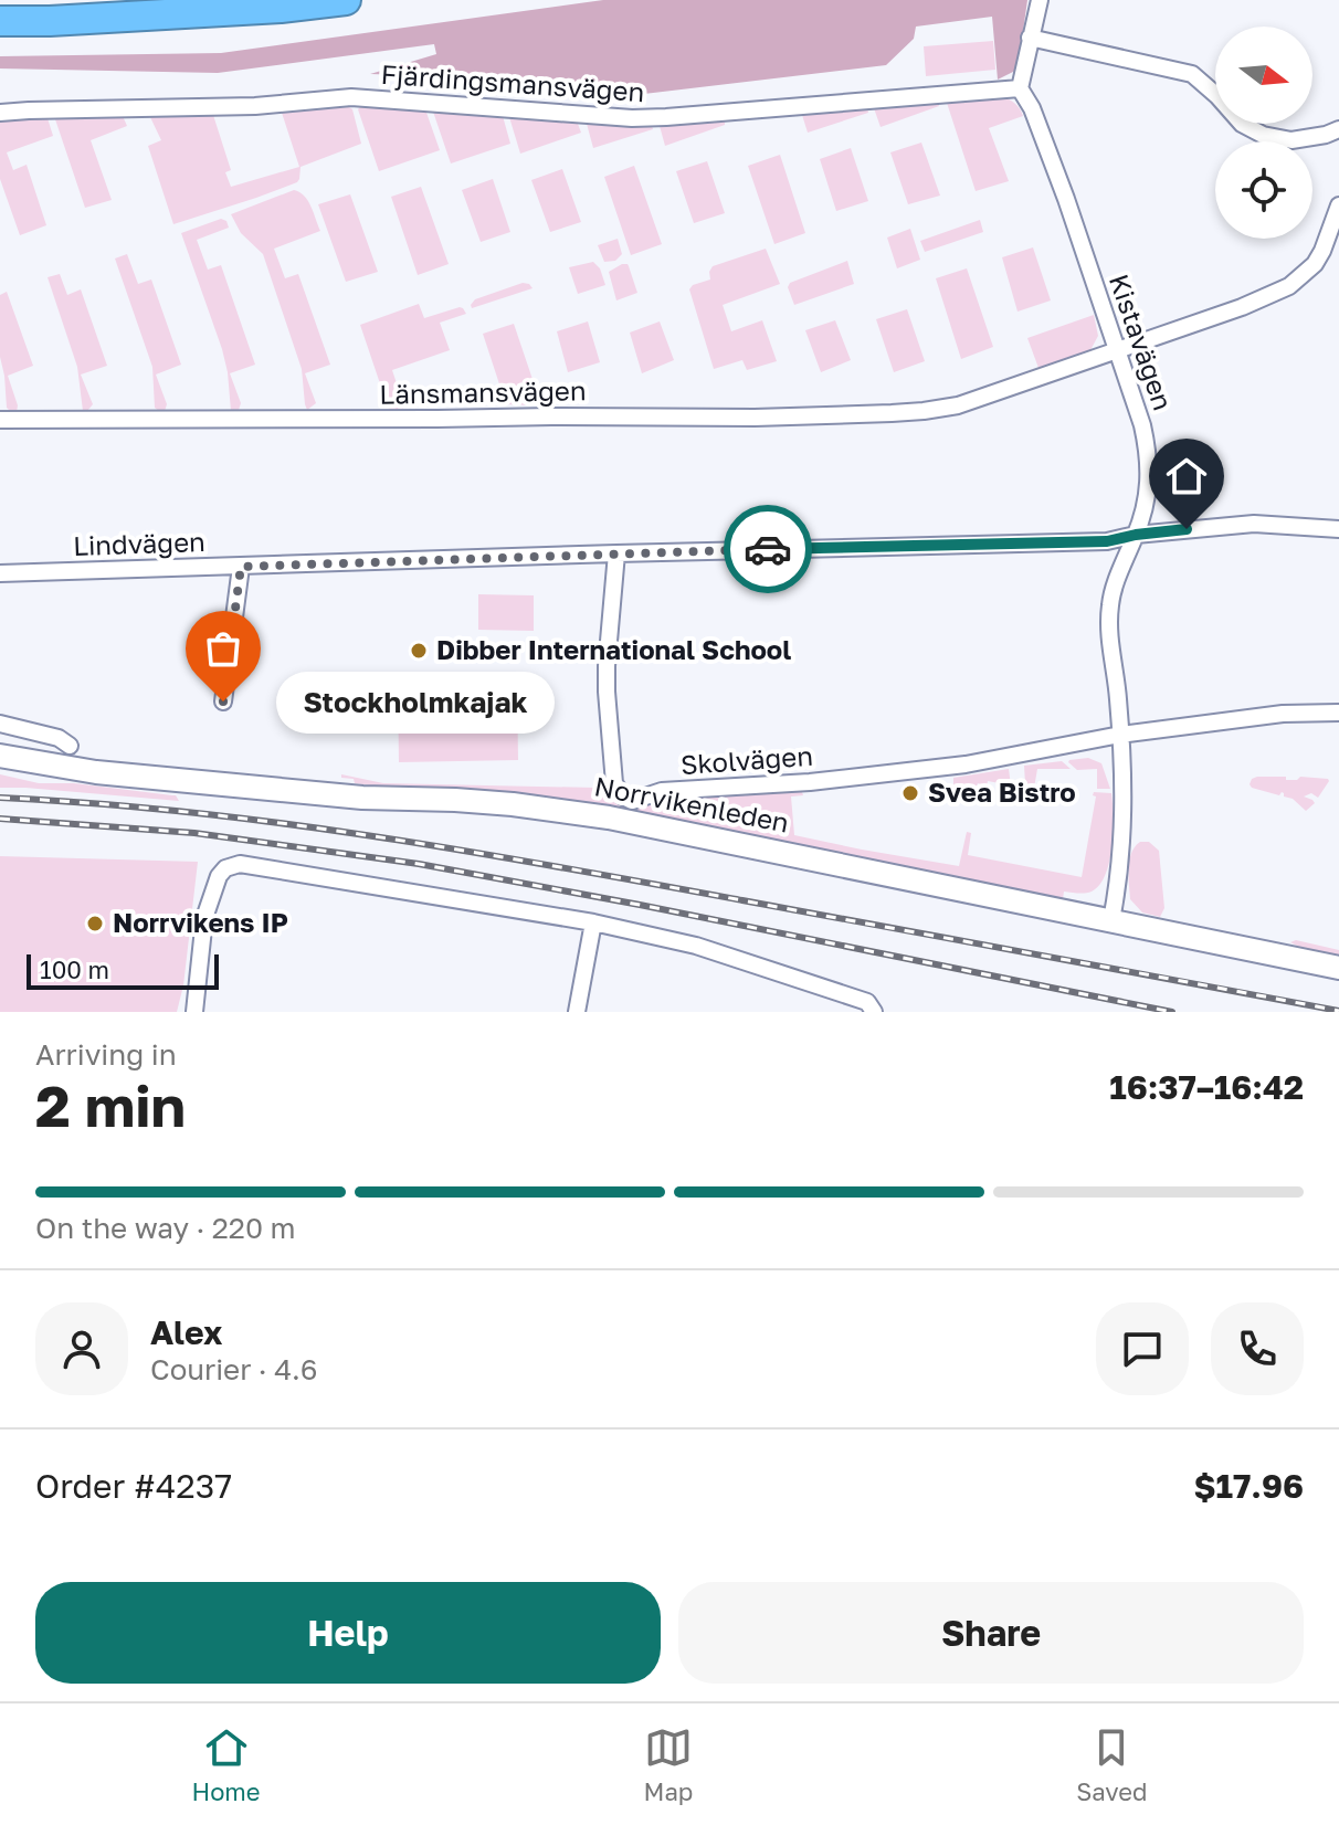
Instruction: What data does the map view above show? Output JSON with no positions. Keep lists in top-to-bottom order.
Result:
{
  "streets": {
    "main road": ["Norrvikenleden"],
    "street": [
      "Fjärdingsmansvägen",
      "Kistavägen",
      "Länsmansvägen",
      "Lindvägen",
      "Skolvägen"
    ]
  },
  "crossings": [
    ["Fjärdingsmansvägen", "Kistavägen"],
    ["Kistavägen", "Länsmansvägen"],
    ["Kistavägen", "Lindvägen"],
    ["Kistavägen", "Skolvägen"],
    ["Kistavägen", "Norrvikenleden"],
    ["Lindvägen", "Skolvägen"]
  ],
  "places": [
    "Dibber International School",
    "Stockholmkajak",
    "Svea Bistro",
    "Norrvikens IP"
  ],
  "scale_bar": "100 m",
  "north": "right",
  "page": {
    "bubble": "Stockholmkajak",
    "scale": "100 m",
    "heading": ["2 min", "Arriving in", "16:37–16:42"],
    "panel": [
      "Alex",
      "Courier · 4.6",
      "Order #4237",
      "$17.96"
    ],
    "bar": "On the way · 220 m",
    "buttons": ["Help", "Share"],
    "tabs": ["Home", "Map", "Saved"]
  }
}
